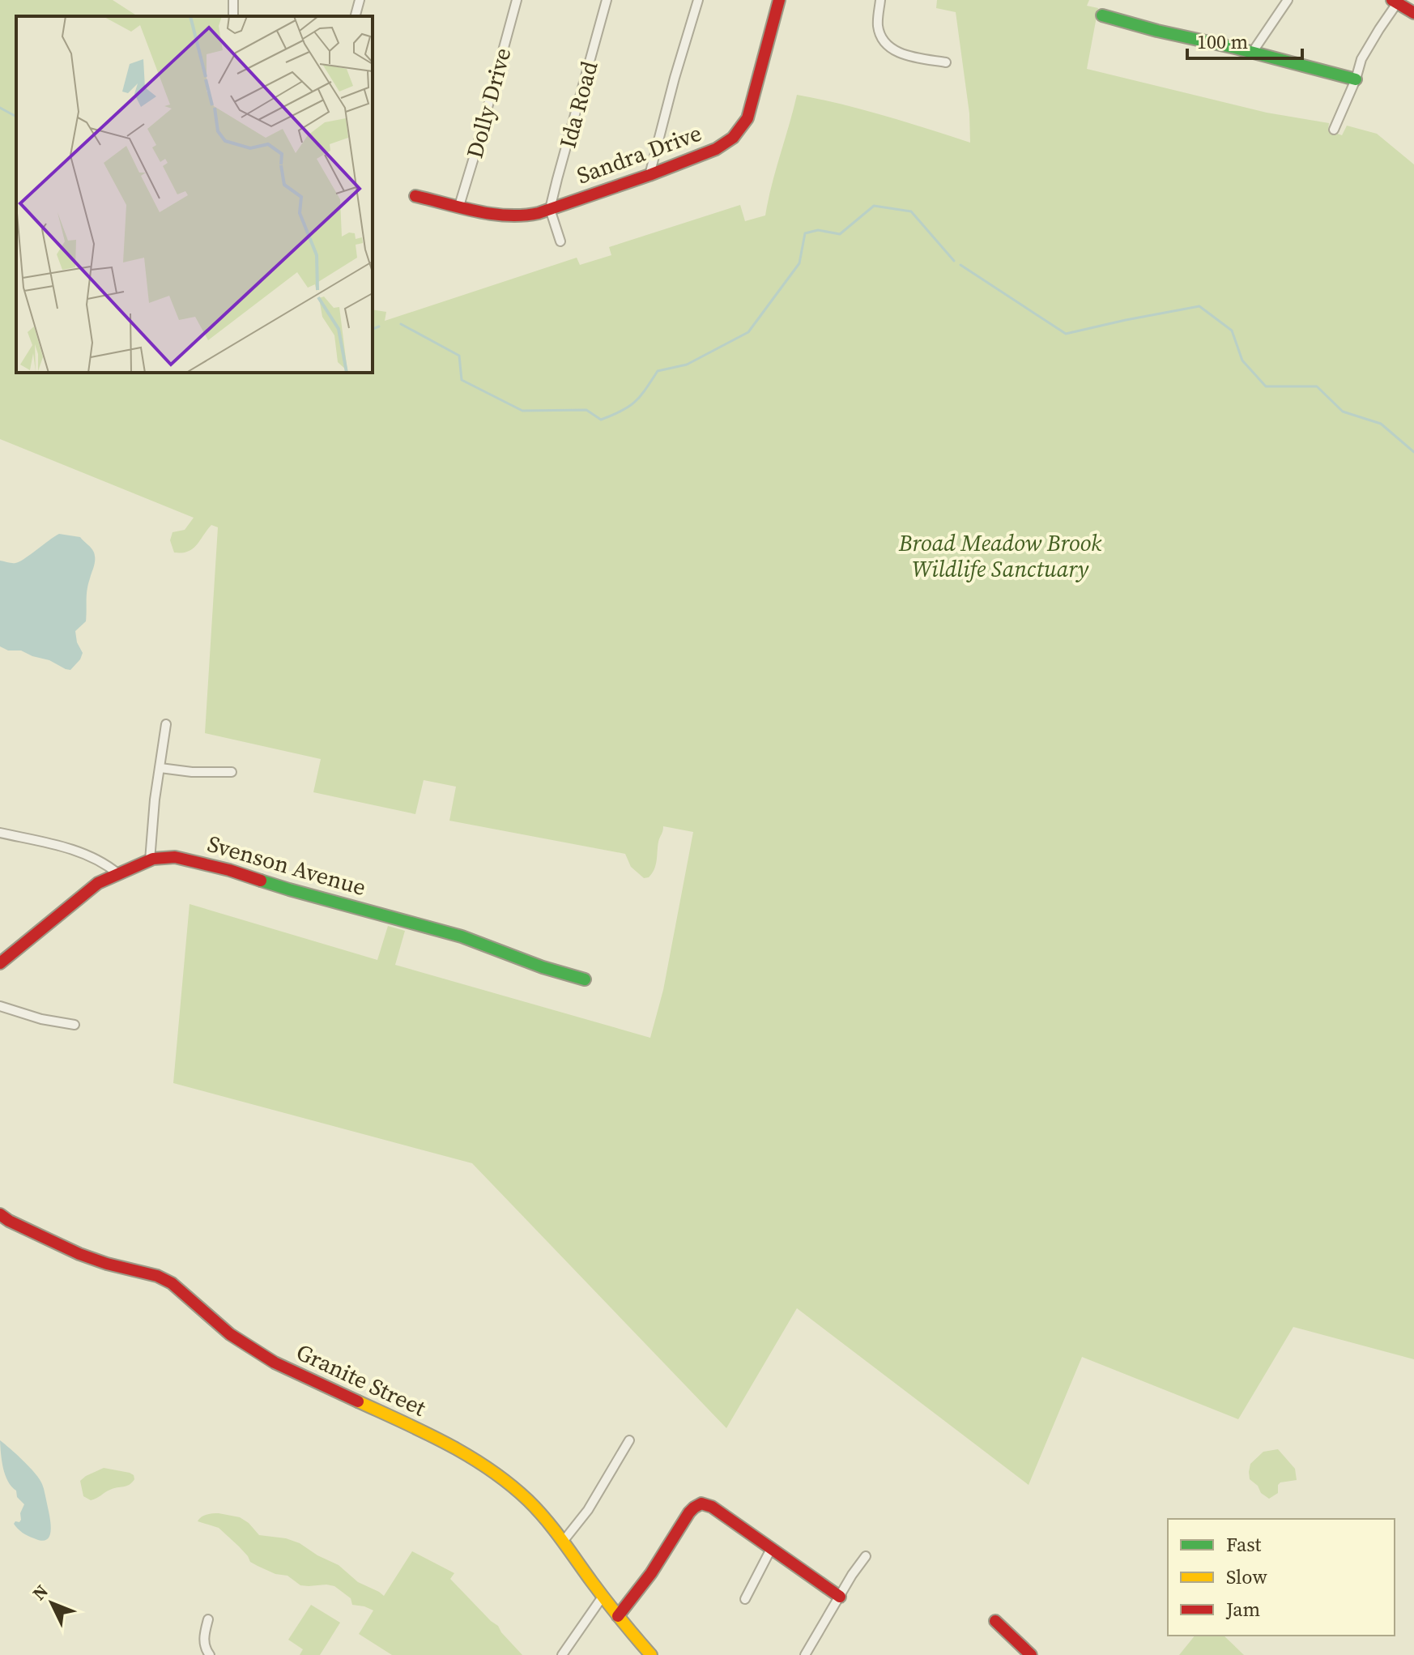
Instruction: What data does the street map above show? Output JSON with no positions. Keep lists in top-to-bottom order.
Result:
{
  "streets": {
    "street": [
      "Dolly Drive",
      "Ida Road",
      "Sandra Drive",
      "Svenson Avenue",
      "Granite Street"
    ]
  },
  "crossings": [
    ["Dolly Drive", "Sandra Drive"],
    ["Ida Road", "Sandra Drive"]
  ],
  "parks": ["Broad Meadow Brook Wildlife Sanctuary"],
  "legend": ["Fast", "Slow", "Jam"],
  "scale_bar": "100 m",
  "north": "top left"
}
